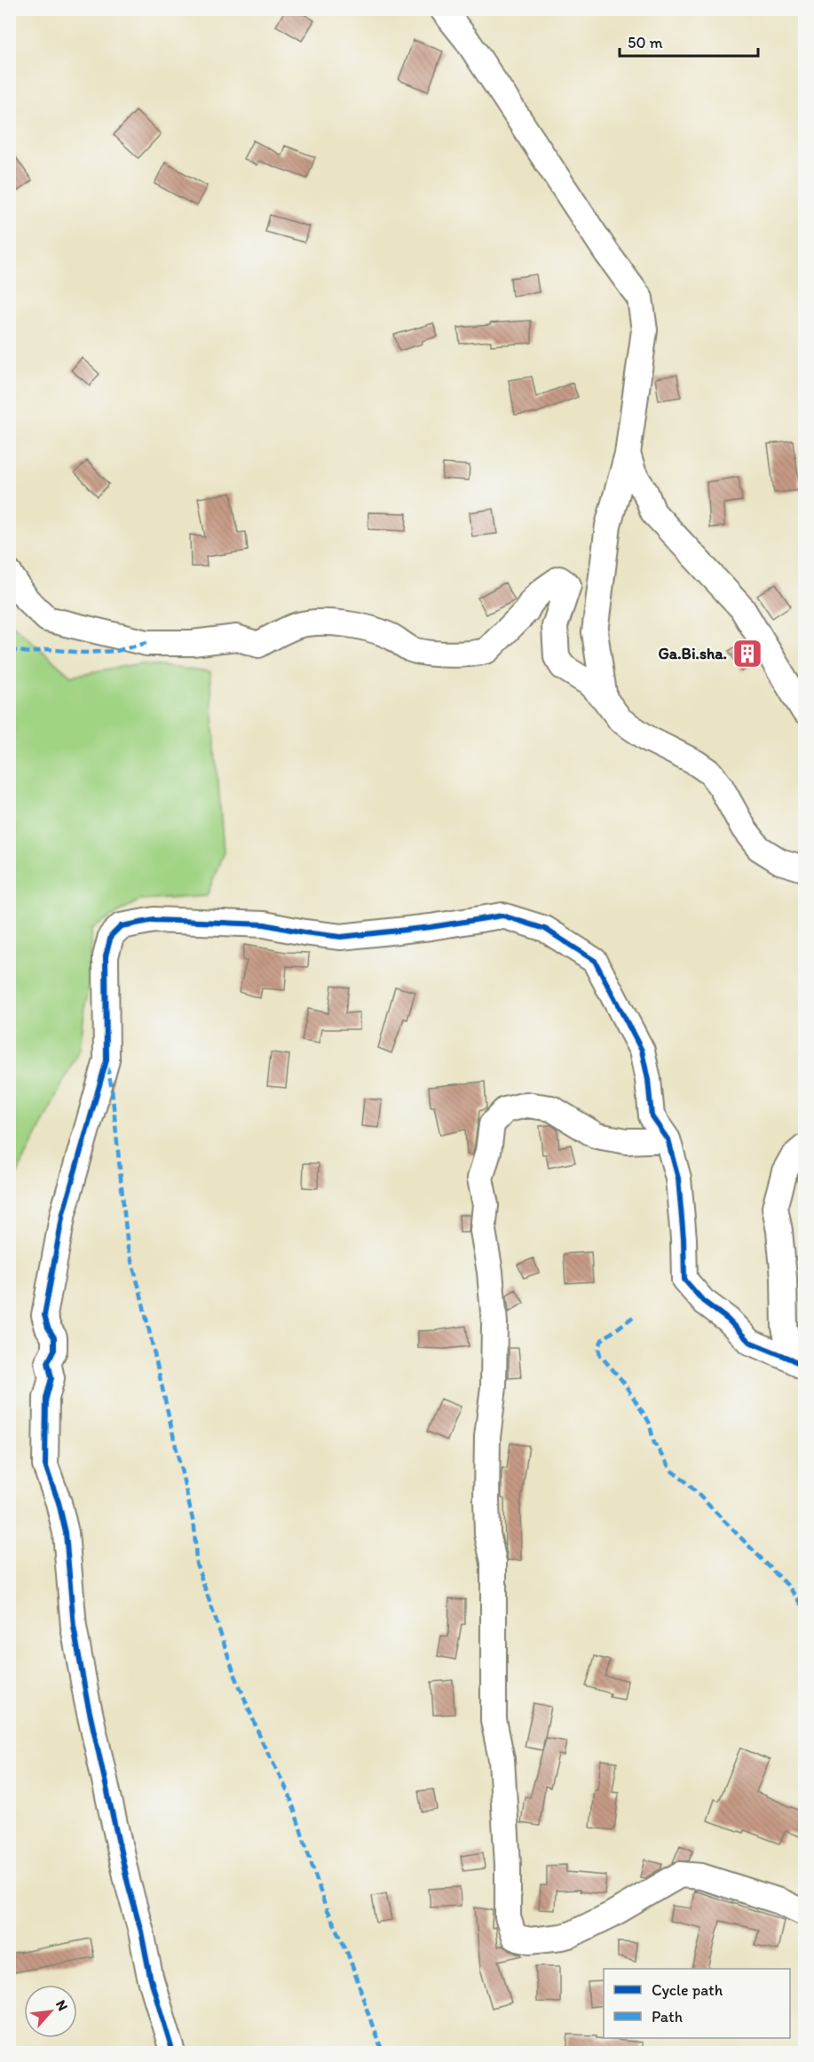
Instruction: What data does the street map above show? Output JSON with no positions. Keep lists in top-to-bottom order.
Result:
{
  "places": {
    "building": ["Ga.Bi.sha."]
  },
  "legend": ["Cycle path", "Path"],
  "scale_bar": "50 m",
  "north": "top right"
}
